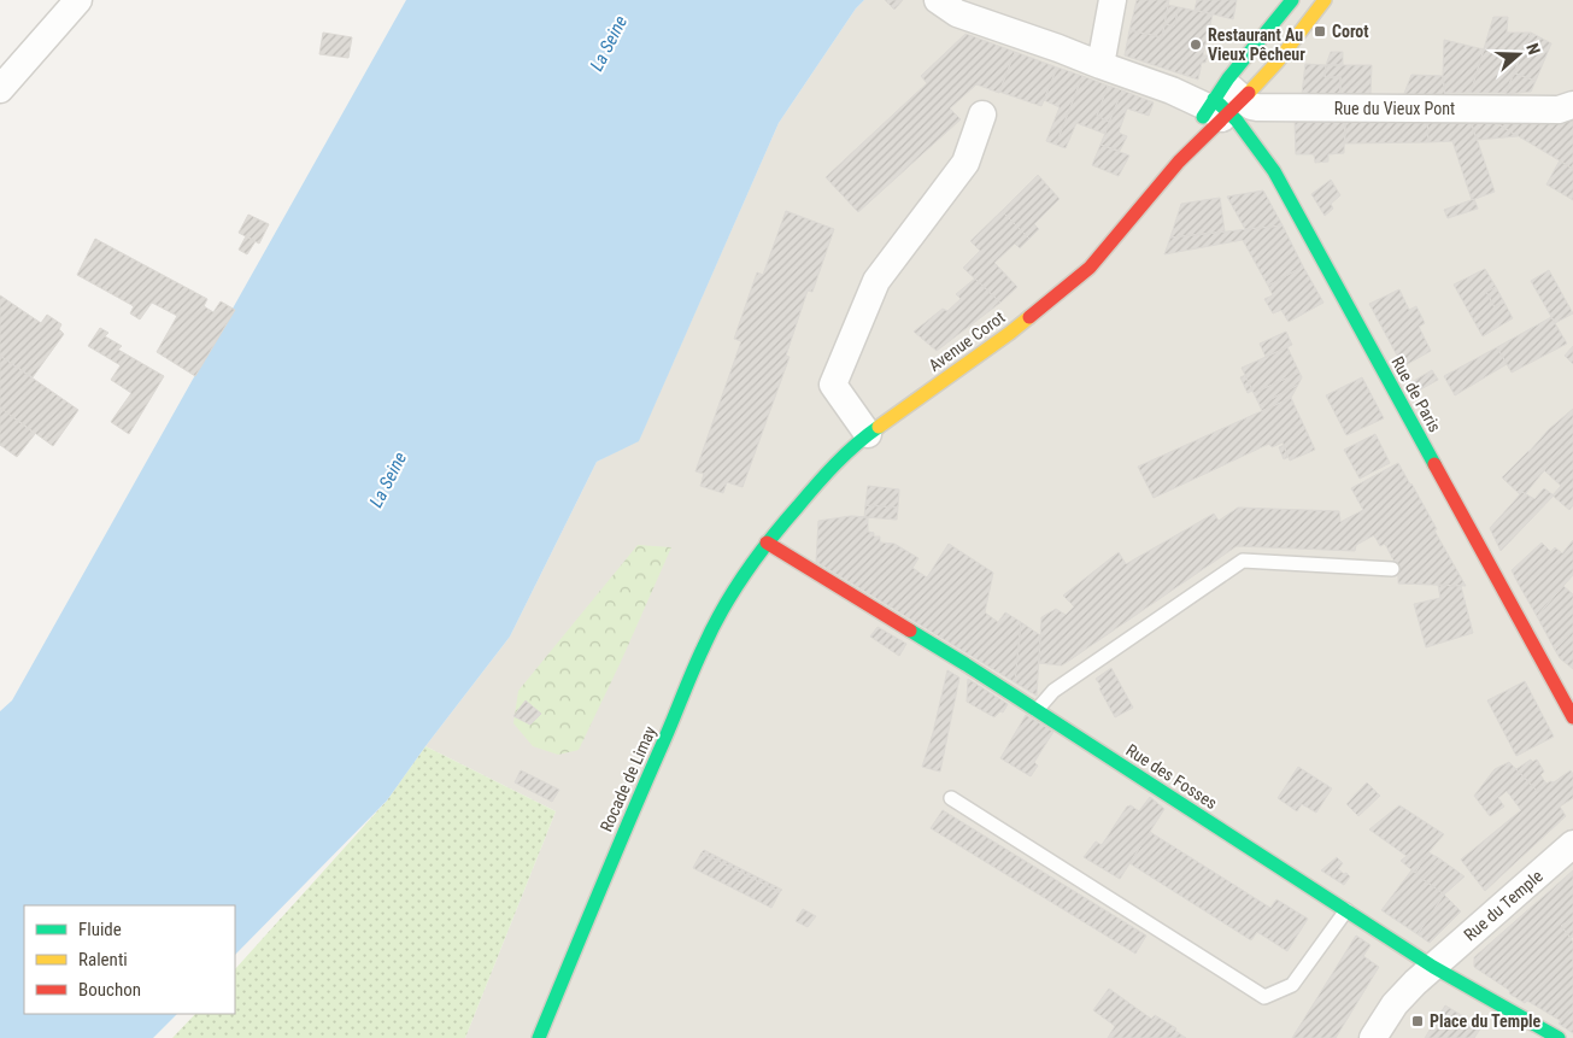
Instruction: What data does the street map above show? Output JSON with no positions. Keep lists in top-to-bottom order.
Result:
{
  "streets": {
    "street": [
      "Rue du Vieux Pont",
      "Avenue Corot",
      "Rue de Paris",
      "Rue des Fosses",
      "Rocade de Limay",
      "Rue du Temple"
    ]
  },
  "crossings": [
    ["Rue du Vieux Pont", "Avenue Corot"],
    ["Rue du Vieux Pont", "Rue de Paris"],
    ["Avenue Corot", "Rue de Paris"],
    ["Avenue Corot", "Rue des Fosses"],
    ["Avenue Corot", "Rocade de Limay"],
    ["Rue des Fosses", "Rocade de Limay"],
    ["Rue des Fosses", "Rue du Temple"]
  ],
  "water": ["La Seine"],
  "places": {
    "transit": ["Corot", "Place du Temple"],
    "other": ["Restaurant Au Vieux Pêcheur"]
  },
  "legend": ["Fluide", "Ralenti", "Bouchon"],
  "north": "right"
}
